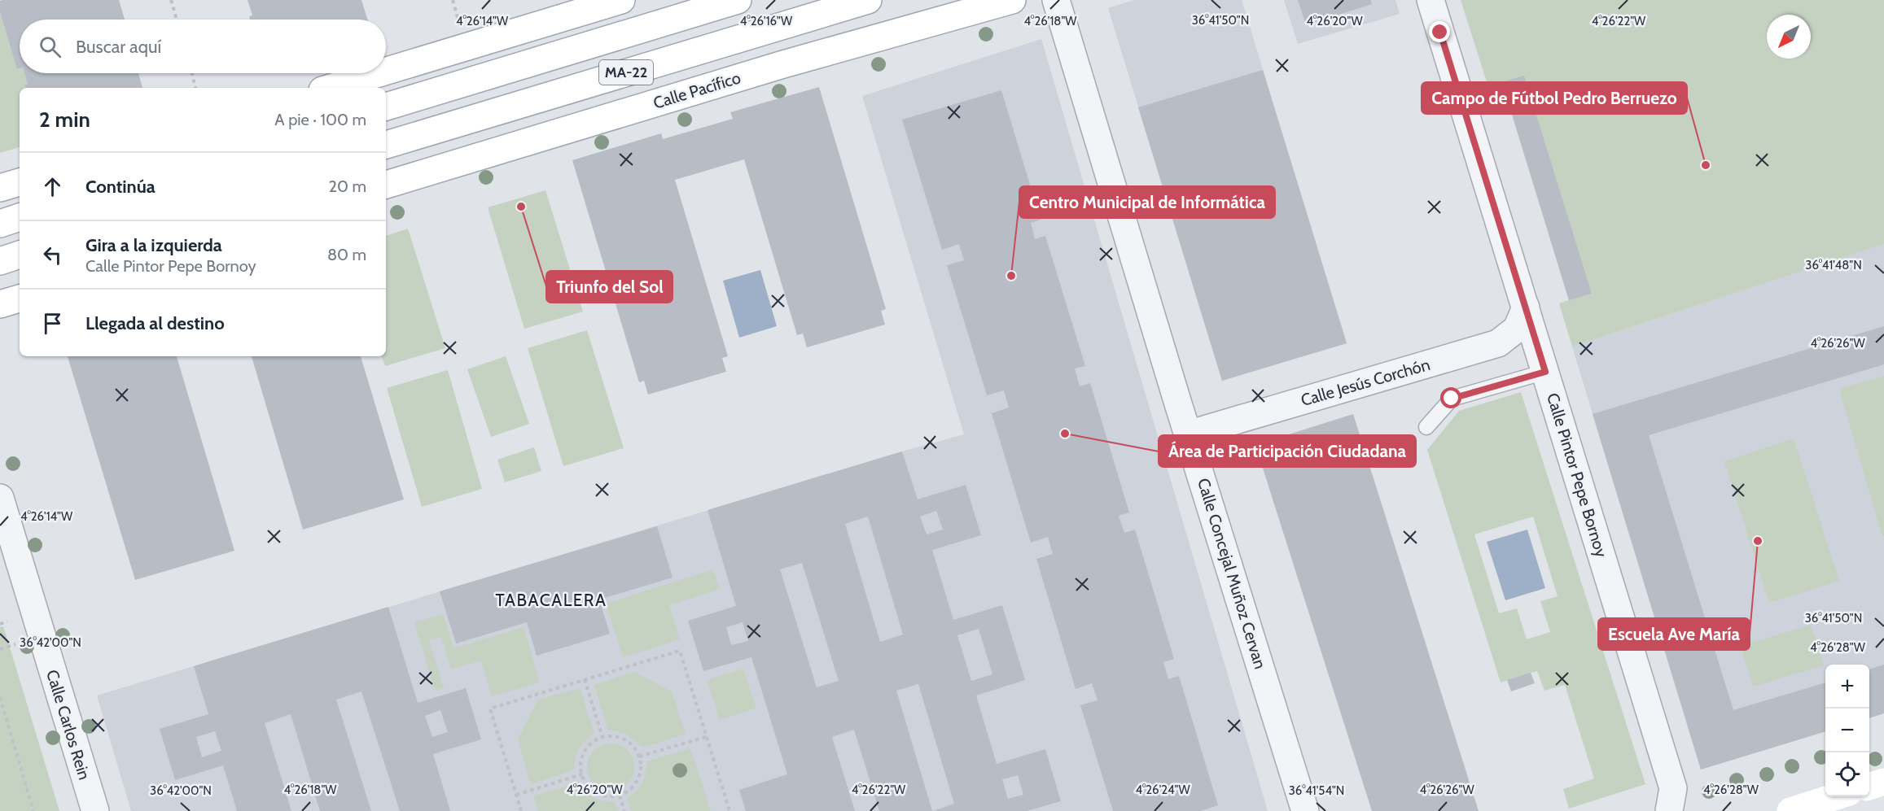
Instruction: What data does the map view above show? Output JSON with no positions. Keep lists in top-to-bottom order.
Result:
{
  "streets": {
    "main road": ["MA-22", "Calle Pacífico"],
    "street": [
      "Calle Jesús Corchón",
      "Calle Pintor Pepe Bornoy",
      "Calle Concejal Muñoz Cervan",
      "Calle Carlos Rein"
    ]
  },
  "crossings": [
    ["Calle Jesús Corchón", "Calle Pintor Pepe Bornoy"],
    ["Calle Jesús Corchón", "Calle Concejal Muñoz Cervan"]
  ],
  "districts": ["TABACALERA"],
  "places": [
    "Campo de Fútbol Pedro Berruezo",
    "Triunfo del Sol",
    "Centro Municipal de Informática",
    "Área de Participación Ciudadana",
    "Escuela Ave María"
  ],
  "north": "bottom left",
  "page": {
    "search": "Buscar aquí",
    "heading": ["2 min", "A pie · 100 m"],
    "list": [
      ["Continúa", "20 m"],
      ["Gira a la izquierda", "Calle Pintor Pepe Bornoy", "80 m"],
      "Llegada al destino"
    ],
    "map_buttons": ["+", "−"]
  },
  "coordinates": [
    "36°41'50\"N",
    "4°26'14\"W",
    "4°26'16\"W",
    "4°26'18\"W",
    "4°26'20\"W",
    "4°26'22\"W",
    "36°41'48\"N",
    "4°26'26\"W",
    "36°42'00\"N",
    "4°26'28\"W",
    "4°26'24\"W",
    "36°41'54\"N"
  ]
}
